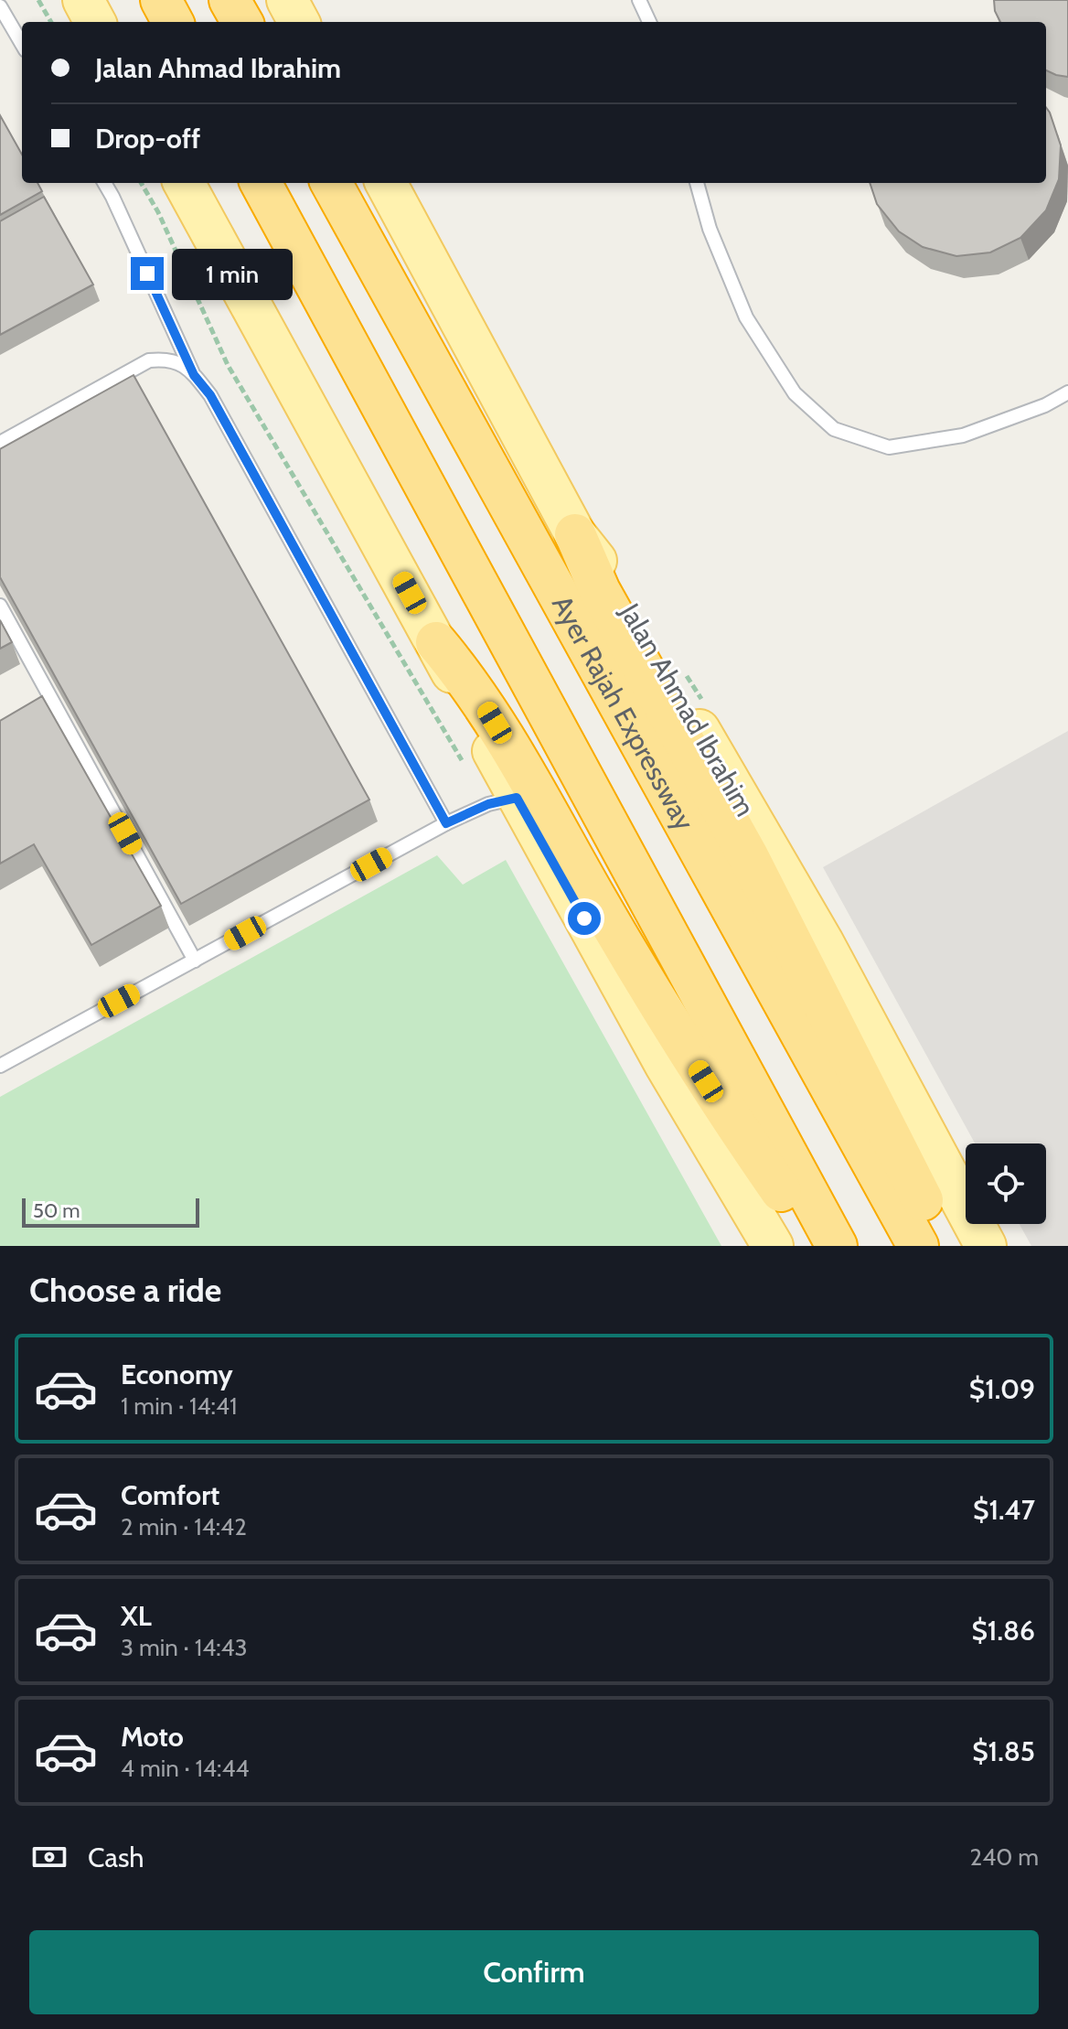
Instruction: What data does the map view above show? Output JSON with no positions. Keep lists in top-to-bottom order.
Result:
{
  "streets": {
    "highway": ["Ayer Rajah Expressway"],
    "main road": ["Jalan Ahmad Ibrahim"]
  },
  "scale_bar": "50 m",
  "page": {
    "banner": ["Jalan Ahmad Ibrahim", "Drop-off"],
    "bubble": "1 min",
    "scale": "50 m",
    "heading": "Choose a ride",
    "list": [
      {
        "name": "Economy",
        "note": "1 min · 14:41",
        "value": "$1.09"
      },
      {
        "name": "Comfort",
        "note": "2 min · 14:42",
        "value": "$1.47"
      },
      {
        "name": "XL",
        "note": "3 min · 14:43",
        "value": "$1.86"
      },
      {
        "name": "Moto",
        "note": "4 min · 14:44",
        "value": "$1.85"
      }
    ],
    "pay": ["Cash", "240 m"],
    "buttons": "Confirm"
  }
}
